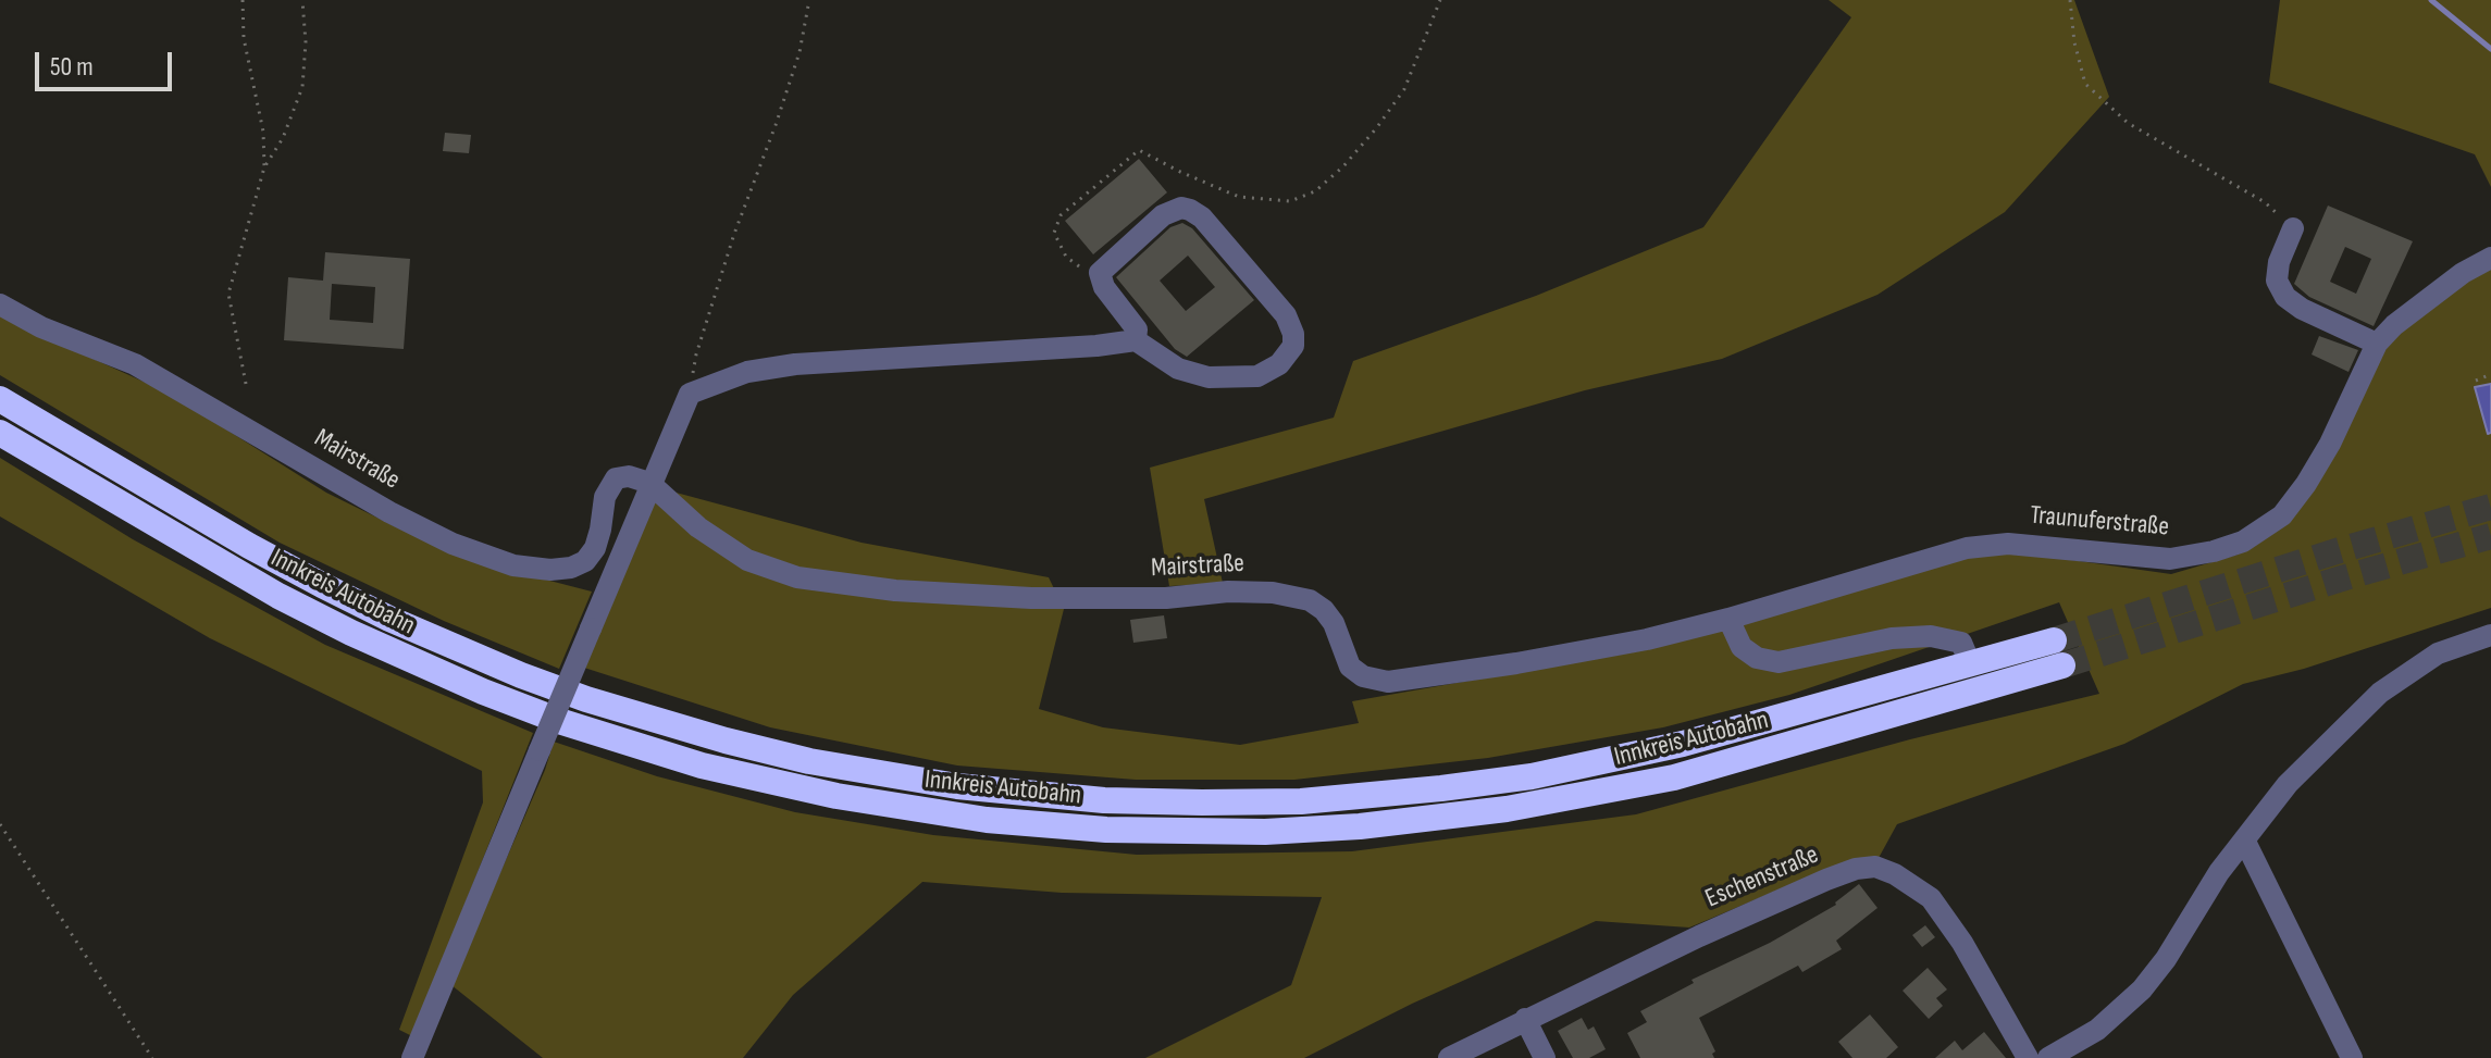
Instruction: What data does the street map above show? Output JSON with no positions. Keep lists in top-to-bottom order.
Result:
{
  "streets": {
    "highway": ["Innkreis Autobahn"],
    "street": ["Mairstraße", "Traunuferstraße", "Eschenstraße"]
  },
  "crossings": [
    ["Mairstraße", "Traunuferstraße"]
  ],
  "scale_bar": "50 m"
}
